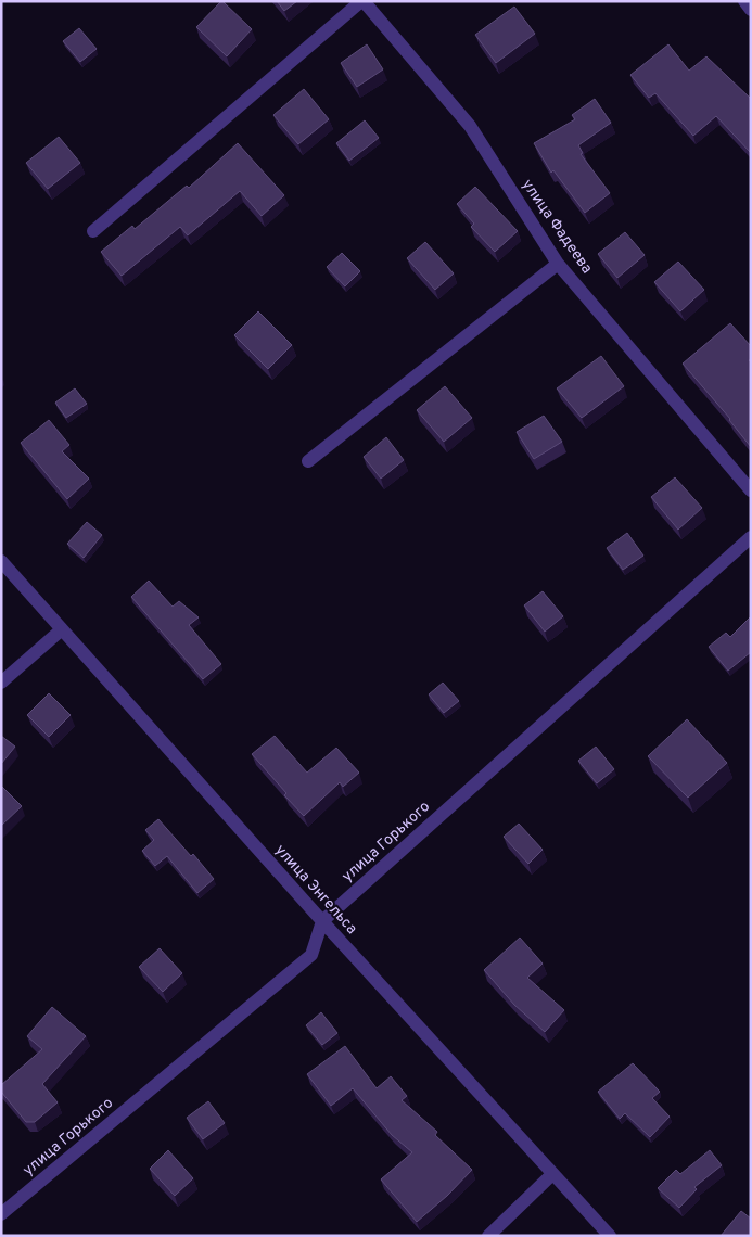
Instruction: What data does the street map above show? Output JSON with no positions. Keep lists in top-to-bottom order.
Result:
{
  "streets": {
    "street": ["улица Фадеева", "улица Горького", "улица Энгельса"]
  },
  "crossings": [
    ["улица Горького", "улица Энгельса"]
  ]
}
